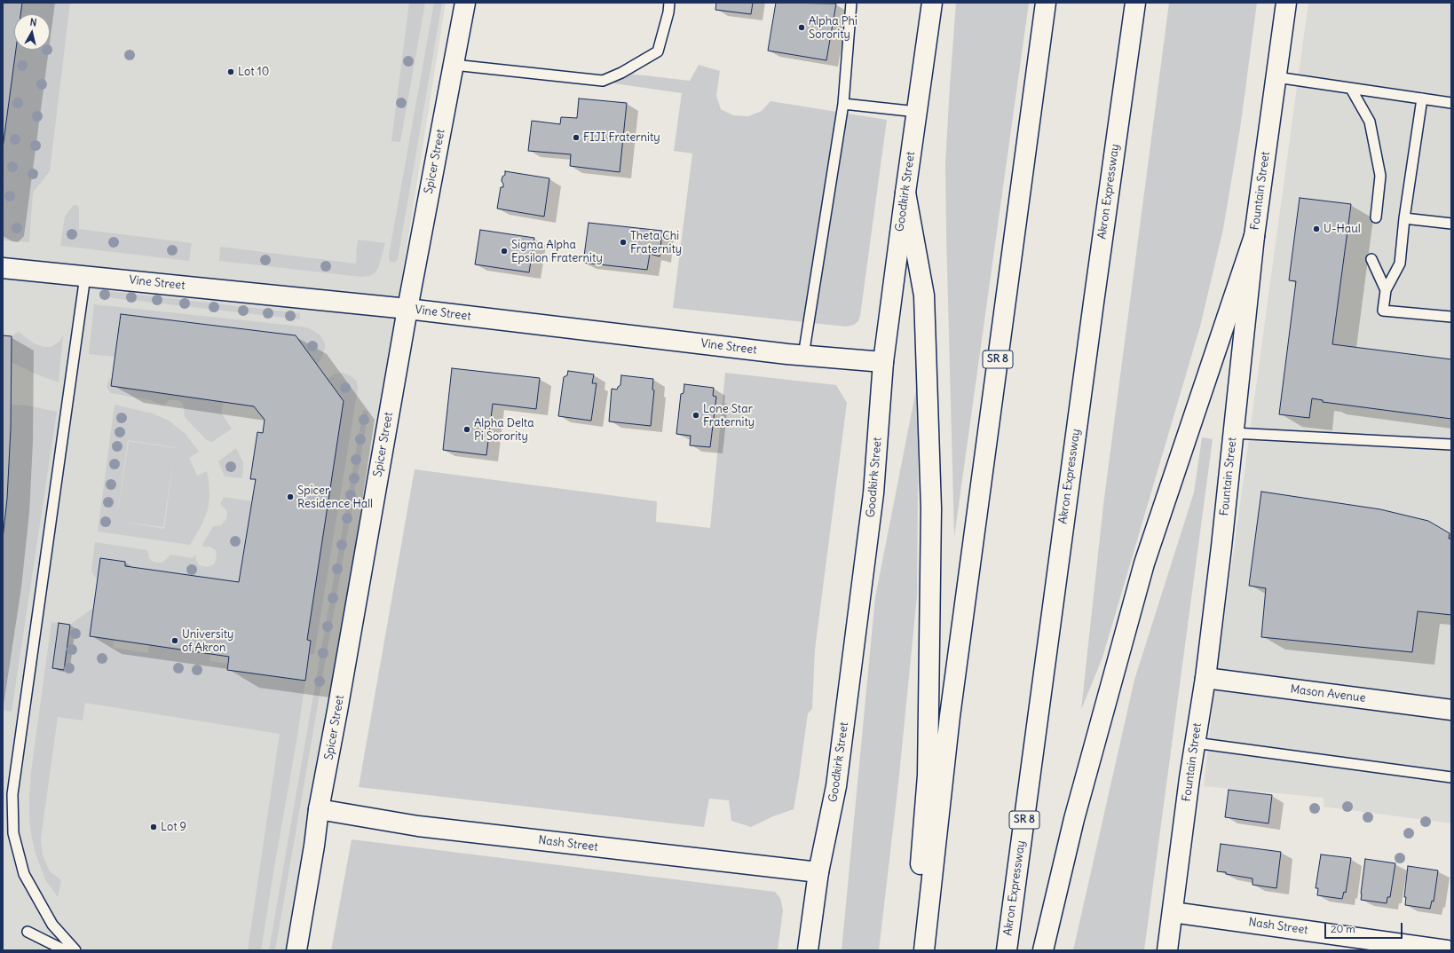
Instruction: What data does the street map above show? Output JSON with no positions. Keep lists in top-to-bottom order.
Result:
{
  "streets": {
    "main road": [
      "Spicer Street",
      "Fountain Street",
      "Goodkirk Street",
      "Akron Expressway",
      "Vine Street",
      "SR 8",
      "Mason Avenue",
      "Nash Street"
    ]
  },
  "crossings": [
    ["Spicer Street", "Vine Street"],
    ["Spicer Street", "Nash Street"],
    ["Fountain Street", "Mason Avenue"],
    ["Fountain Street", "Nash Street"],
    ["Goodkirk Street", "Vine Street"],
    ["Goodkirk Street", "Nash Street"]
  ],
  "places": [
    "Alpha Phi Sorority",
    "Lot 10",
    "FIJI Fraternity",
    "U-Haul",
    "Theta Chi Fraternity",
    "Sigma Alpha Epsilon Fraternity",
    "Lone Star Fraternity",
    "Alpha Delta Pi Sorority",
    "Spicer Residence Hall",
    "University of Akron",
    "Lot 9"
  ],
  "scale_bar": "20 m",
  "north": "top"
}
